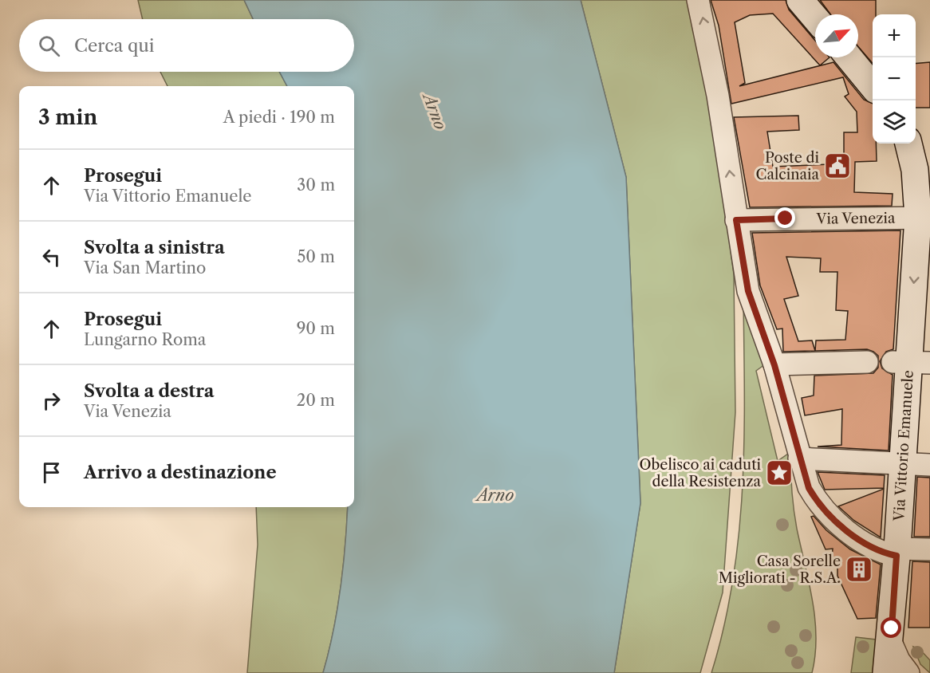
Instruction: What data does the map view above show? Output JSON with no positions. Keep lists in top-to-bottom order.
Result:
{
  "streets": {
    "street": ["Via Venezia", "Via Vittorio Emanuele"]
  },
  "crossings": [
    ["Via Venezia", "Via Vittorio Emanuele"]
  ],
  "water": ["Arno"],
  "places": {
    "public building": ["Poste di Calcinaia"],
    "place": ["Obelisco ai caduti della Resistenza"],
    "building": ["Casa Sorelle Migliorati - R.S.A."]
  },
  "north": "top right",
  "page": {
    "map_buttons": ["+", "−"],
    "search": "Cerca qui",
    "heading": ["3 min", "A piedi · 190 m"],
    "list": [
      ["Prosegui", "Via Vittorio Emanuele", "30 m"],
      ["Svolta a sinistra", "Via San Martino", "50 m"],
      ["Prosegui", "Lungarno Roma", "90 m"],
      ["Svolta a destra", "Via Venezia", "20 m"],
      "Arrivo a destinazione"
    ]
  }
}
